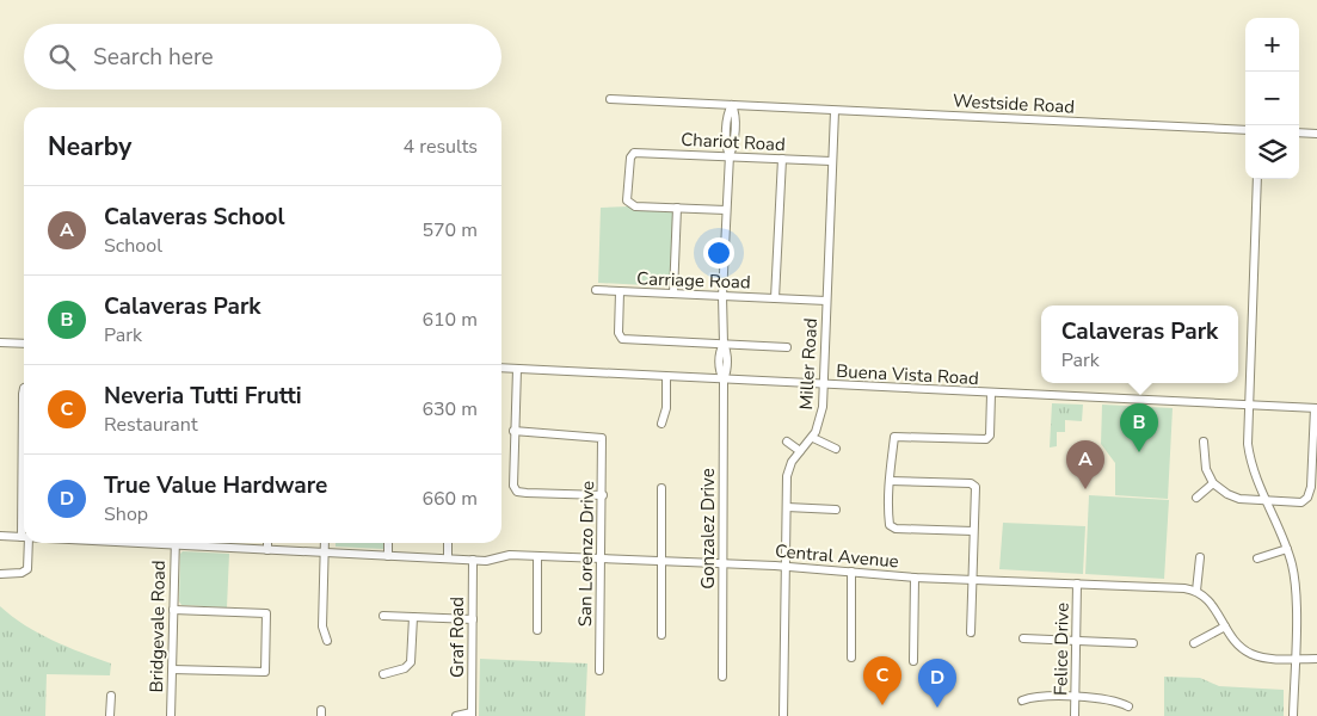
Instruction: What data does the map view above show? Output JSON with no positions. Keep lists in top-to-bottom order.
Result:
{
  "streets": {
    "street": [
      "Westside Road",
      "Chariot Road",
      "Carriage Road",
      "Miller Road",
      "Buena Vista Road",
      "Gonzalez Drive",
      "San Lorenzo Drive",
      "Central Avenue",
      "Bridgevale Road",
      "Graf Road",
      "Felice Drive"
    ]
  },
  "crossings": [
    ["Westside Road", "Miller Road"],
    ["Westside Road", "Gonzalez Drive"],
    ["Chariot Road", "Miller Road"],
    ["Chariot Road", "Gonzalez Drive"],
    ["Carriage Road", "Miller Road"],
    ["Carriage Road", "Gonzalez Drive"],
    ["Miller Road", "Buena Vista Road"],
    ["Miller Road", "Central Avenue"],
    ["Buena Vista Road", "Gonzalez Drive"],
    ["Gonzalez Drive", "Central Avenue"],
    ["San Lorenzo Drive", "Central Avenue"],
    ["Central Avenue", "Graf Road"],
    ["Central Avenue", "Felice Drive"]
  ],
  "page": {
    "map_buttons": ["+", "−"],
    "search": "Search here",
    "heading": ["Nearby", "4 results"],
    "list": [
      {
        "mark": "A",
        "name": "Calaveras School",
        "note": "School",
        "value": "570 m"
      },
      {
        "mark": "B",
        "name": "Calaveras Park",
        "note": "Park",
        "value": "610 m"
      },
      {
        "mark": "C",
        "name": "Neveria Tutti Frutti",
        "note": "Restaurant",
        "value": "630 m"
      },
      {
        "mark": "D",
        "name": "True Value Hardware",
        "note": "Shop",
        "value": "660 m"
      }
    ],
    "popup": ["Calaveras Park", "Park"],
    "pins": [
      "B",
      "A",
      "C",
      "D"
    ]
  }
}
